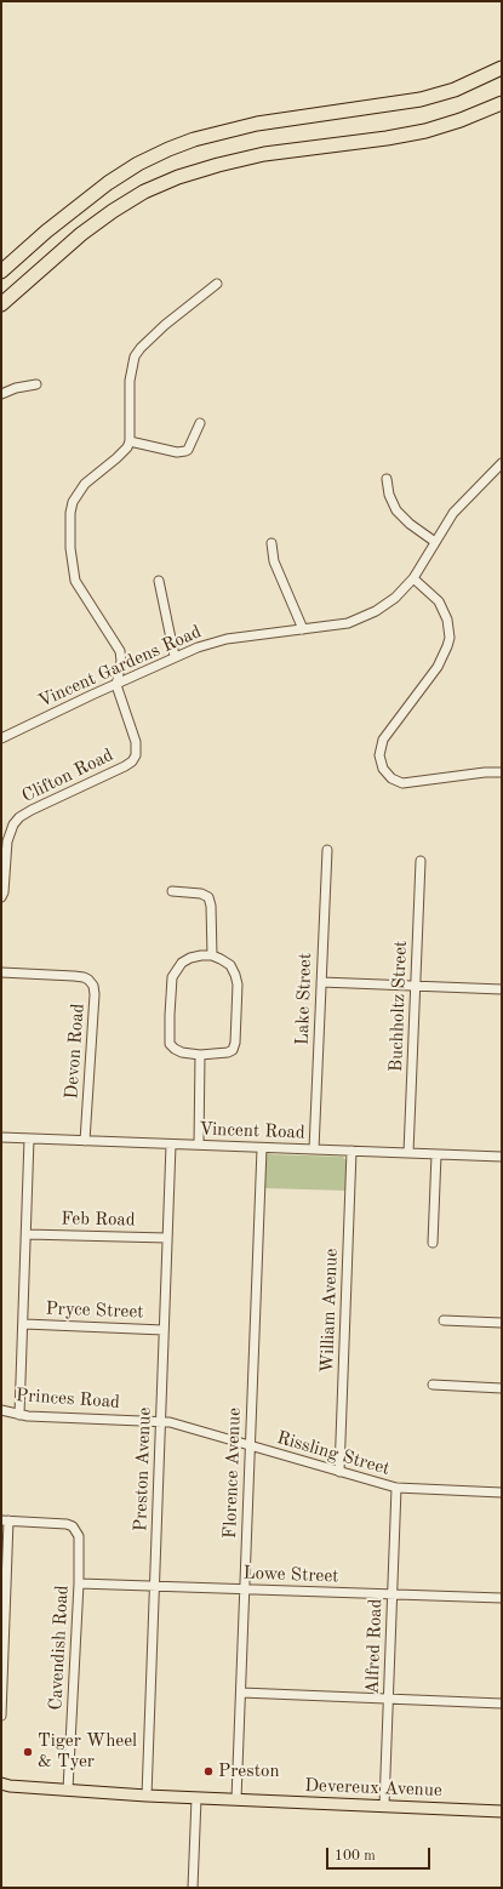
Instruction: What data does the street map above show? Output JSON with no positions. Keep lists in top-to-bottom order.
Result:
{
  "streets": {
    "main road": ["Devereux Avenue"],
    "street": [
      "Vincent Gardens Road",
      "Clifton Road",
      "Lake Street",
      "Buchholtz Street",
      "Devon Road",
      "Vincent Road",
      "Feb Road",
      "Pryce Street",
      "William Avenue",
      "Princes Road",
      "Rissling Street",
      "Preston Avenue",
      "Florence Avenue",
      "Lowe Street",
      "Alfred Road",
      "Cavendish Road"
    ]
  },
  "crossings": [
    ["Vincent Gardens Road", "Clifton Road"],
    ["Lake Street", "Vincent Road"],
    ["Buchholtz Street", "Vincent Road"],
    ["Devon Road", "Vincent Road"],
    ["Vincent Road", "William Avenue"],
    ["Vincent Road", "Preston Avenue"],
    ["Vincent Road", "Florence Avenue"],
    ["Feb Road", "Preston Avenue"],
    ["Pryce Street", "Preston Avenue"],
    ["William Avenue", "Rissling Street"],
    ["Princes Road", "Rissling Street"],
    ["Princes Road", "Preston Avenue"],
    ["Rissling Street", "Preston Avenue"],
    ["Rissling Street", "Florence Avenue"],
    ["Rissling Street", "Alfred Road"],
    ["Preston Avenue", "Lowe Street"],
    ["Preston Avenue", "Devereux Avenue"],
    ["Florence Avenue", "Lowe Street"],
    ["Florence Avenue", "Devereux Avenue"],
    ["Lowe Street", "Alfred Road"],
    ["Lowe Street", "Cavendish Road"],
    ["Alfred Road", "Devereux Avenue"],
    ["Cavendish Road", "Devereux Avenue"]
  ],
  "places": ["Tiger Wheel & Tyer", "Preston"],
  "scale_bar": "100 m"
}
